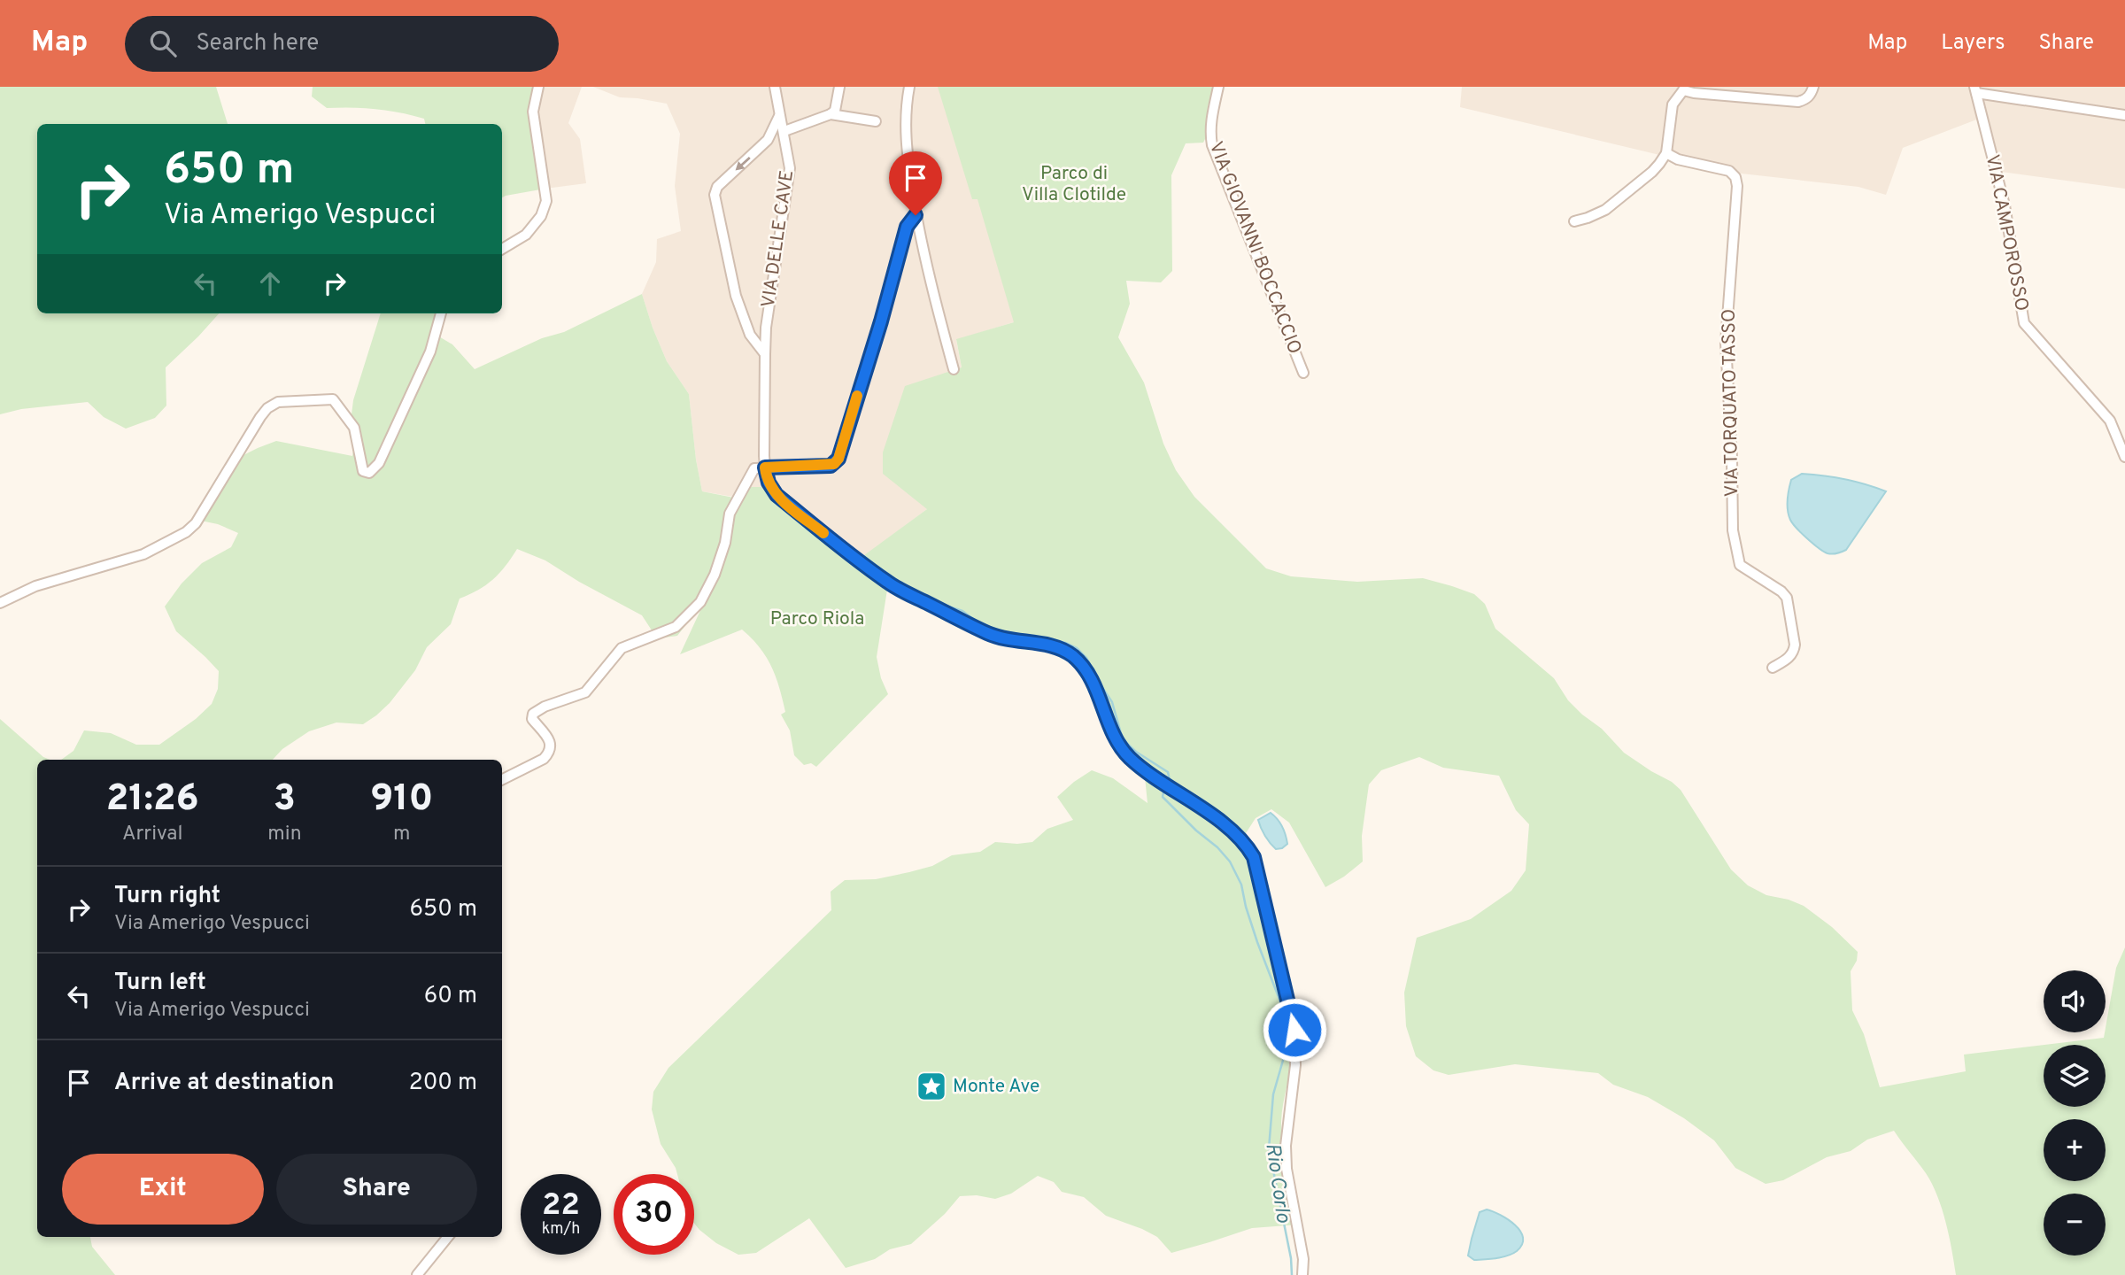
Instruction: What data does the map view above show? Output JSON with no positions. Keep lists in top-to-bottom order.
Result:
{
  "streets": {
    "street": [
      "VIA CAMPOROSSO",
      "VIA DELLE CAVE",
      "VIA GIOVANNI BOCCACCIO",
      "VIA TORQUATO TASSO"
    ]
  },
  "water": ["Rio Corlo"],
  "parks": ["Parco di Villa Clotilde", "Parco Riola"],
  "places": {
    "place": ["Monte Ave"]
  },
  "page": {
    "header": "Map",
    "search": "Search here",
    "nav": ["Map", "Layers", "Share"],
    "turn": ["650 m", "Via Amerigo Vespucci"],
    "eta": [
      "21:26",
      "Arrival",
      "3",
      "min",
      "910",
      "m"
    ],
    "list": [
      {
        "name": "Turn right",
        "note": "Via Amerigo Vespucci",
        "value": "650 m"
      },
      {
        "name": "Turn left",
        "note": "Via Amerigo Vespucci",
        "value": "60 m"
      },
      {
        "name": "Arrive at destination",
        "value": "200 m"
      }
    ],
    "map_buttons": ["+", "−"],
    "buttons": ["Exit", "Share"],
    "speed": "22 km/h",
    "limit": "30"
  }
}
